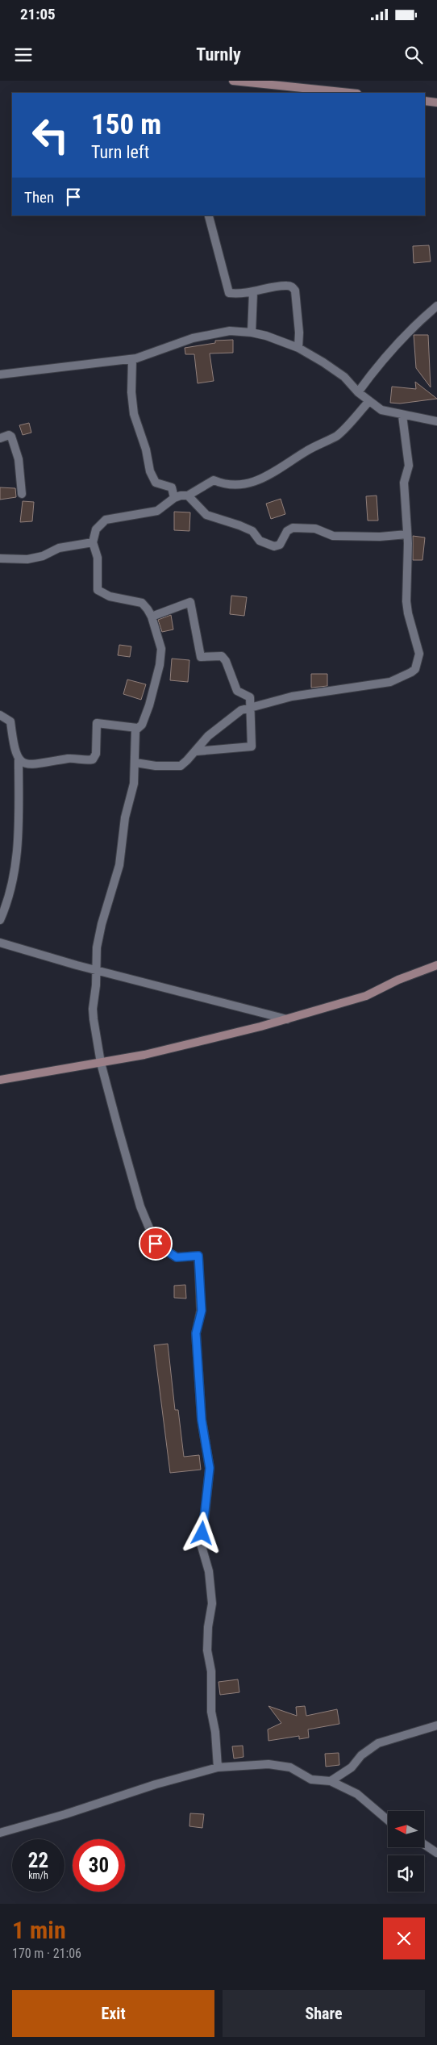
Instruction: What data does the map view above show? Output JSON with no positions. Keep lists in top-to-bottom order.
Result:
{
  "north": "left",
  "page": {
    "status": "21:05",
    "header": "Turnly",
    "turn": ["150 m", "Turn left"],
    "then": "Then",
    "speed": "22 km/h",
    "limit": "30",
    "heading": ["1 min", "170 m · 21:06"],
    "buttons": ["Exit", "Share"]
  }
}
